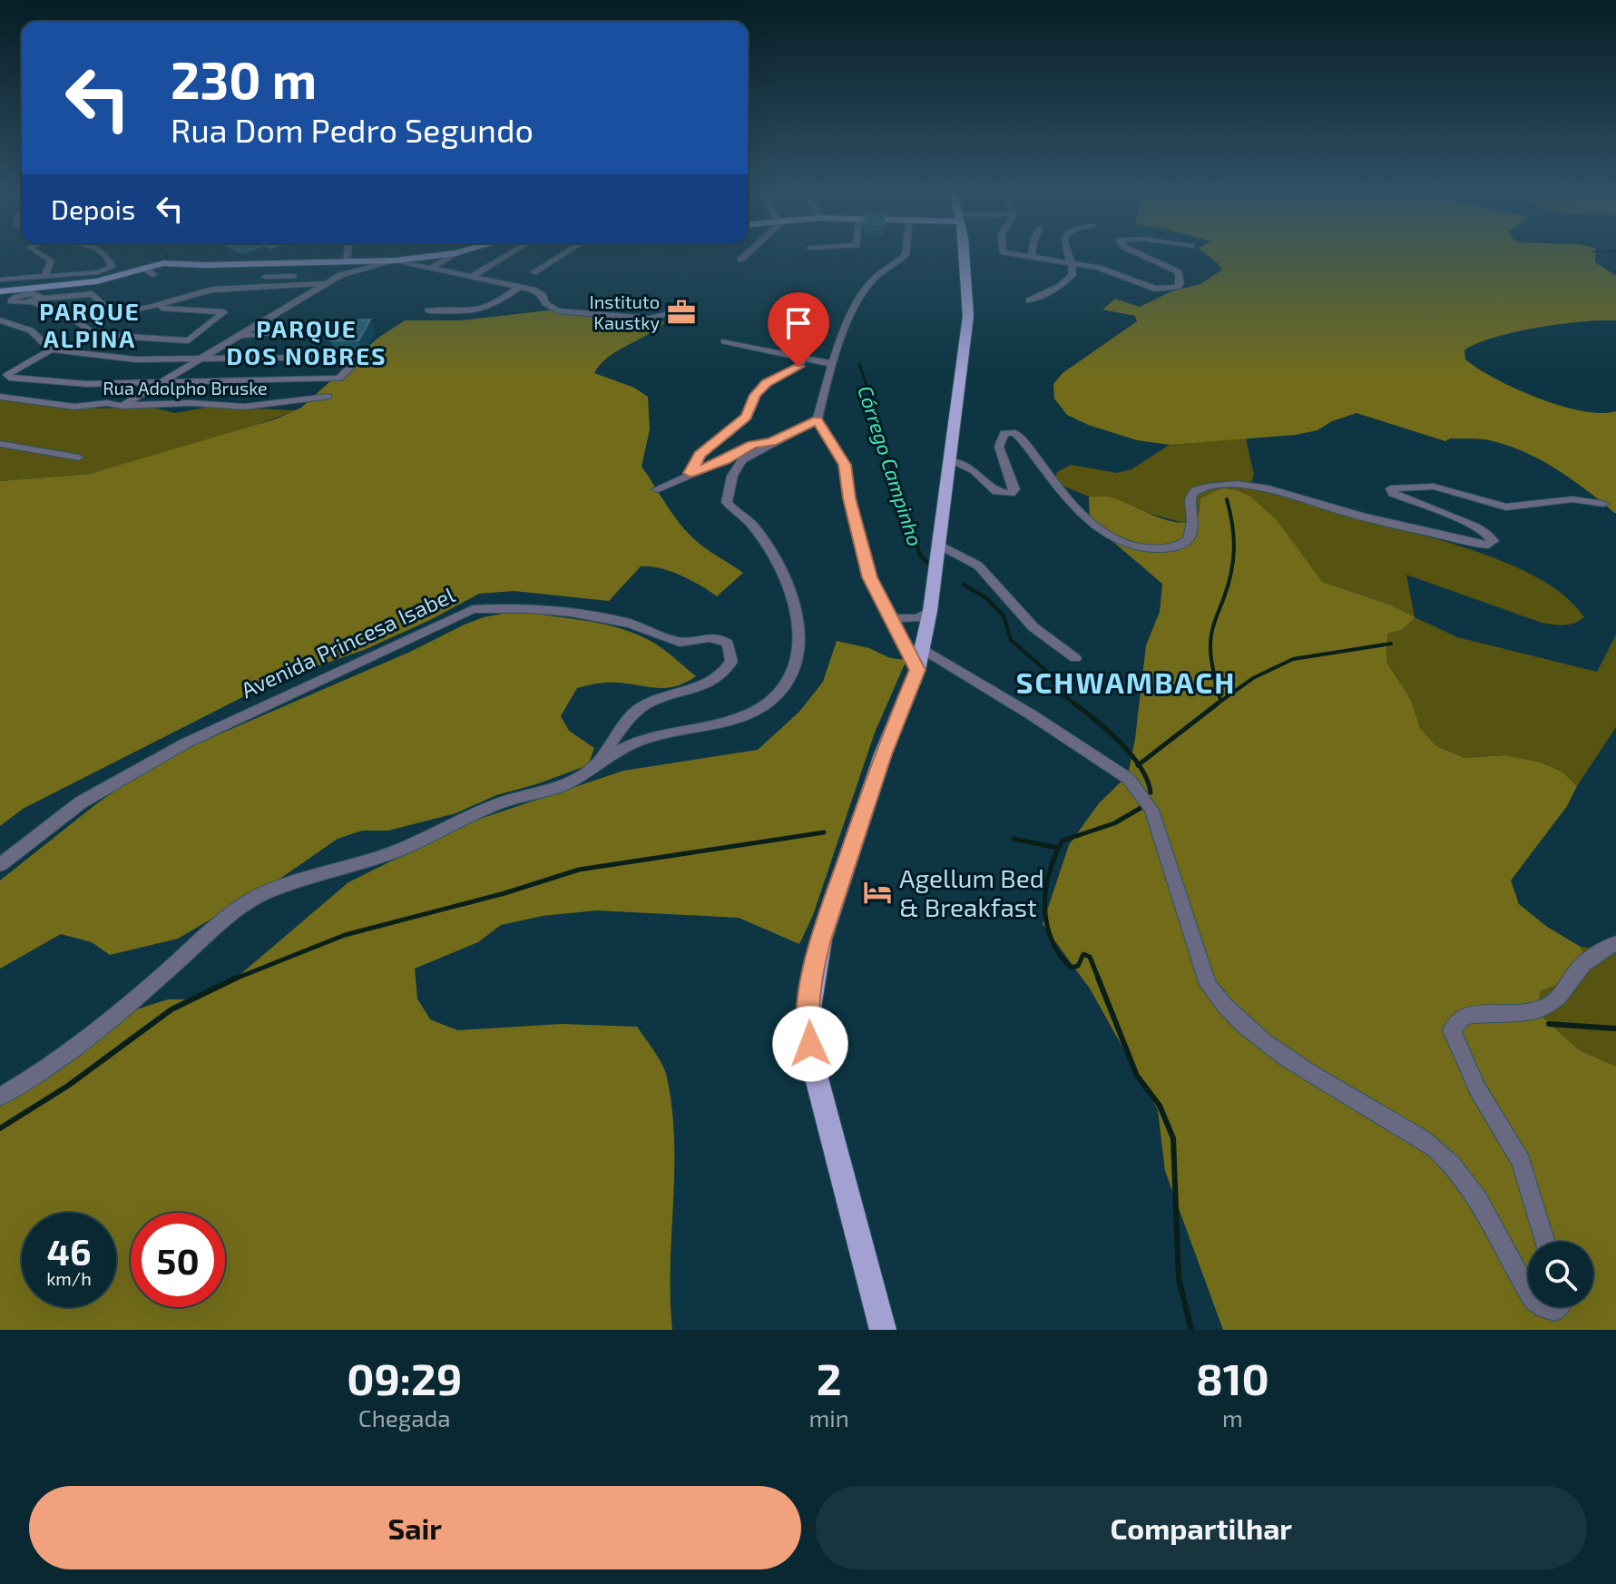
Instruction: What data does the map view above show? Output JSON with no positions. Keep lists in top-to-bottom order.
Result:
{
  "streets": {
    "street": ["Rua Adolpho Bruske", "Avenida Princesa Isabel"]
  },
  "districts": ["PARQUE ALPINA", "PARQUE DOS NOBRES", "SCHWAMBACH"],
  "water": ["Córrego Campinho"],
  "places": {
    "office": ["Instituto Kaustky"],
    "hotel": ["Agellum Bed & Breakfast"]
  },
  "page": {
    "turn": ["230 m", "Rua Dom Pedro Segundo"],
    "then": "Depois",
    "speed": "46 km/h",
    "limit": "50",
    "eta": [
      "09:29",
      "Chegada",
      "2",
      "min",
      "810",
      "m"
    ],
    "buttons": ["Sair", "Compartilhar"]
  }
}
